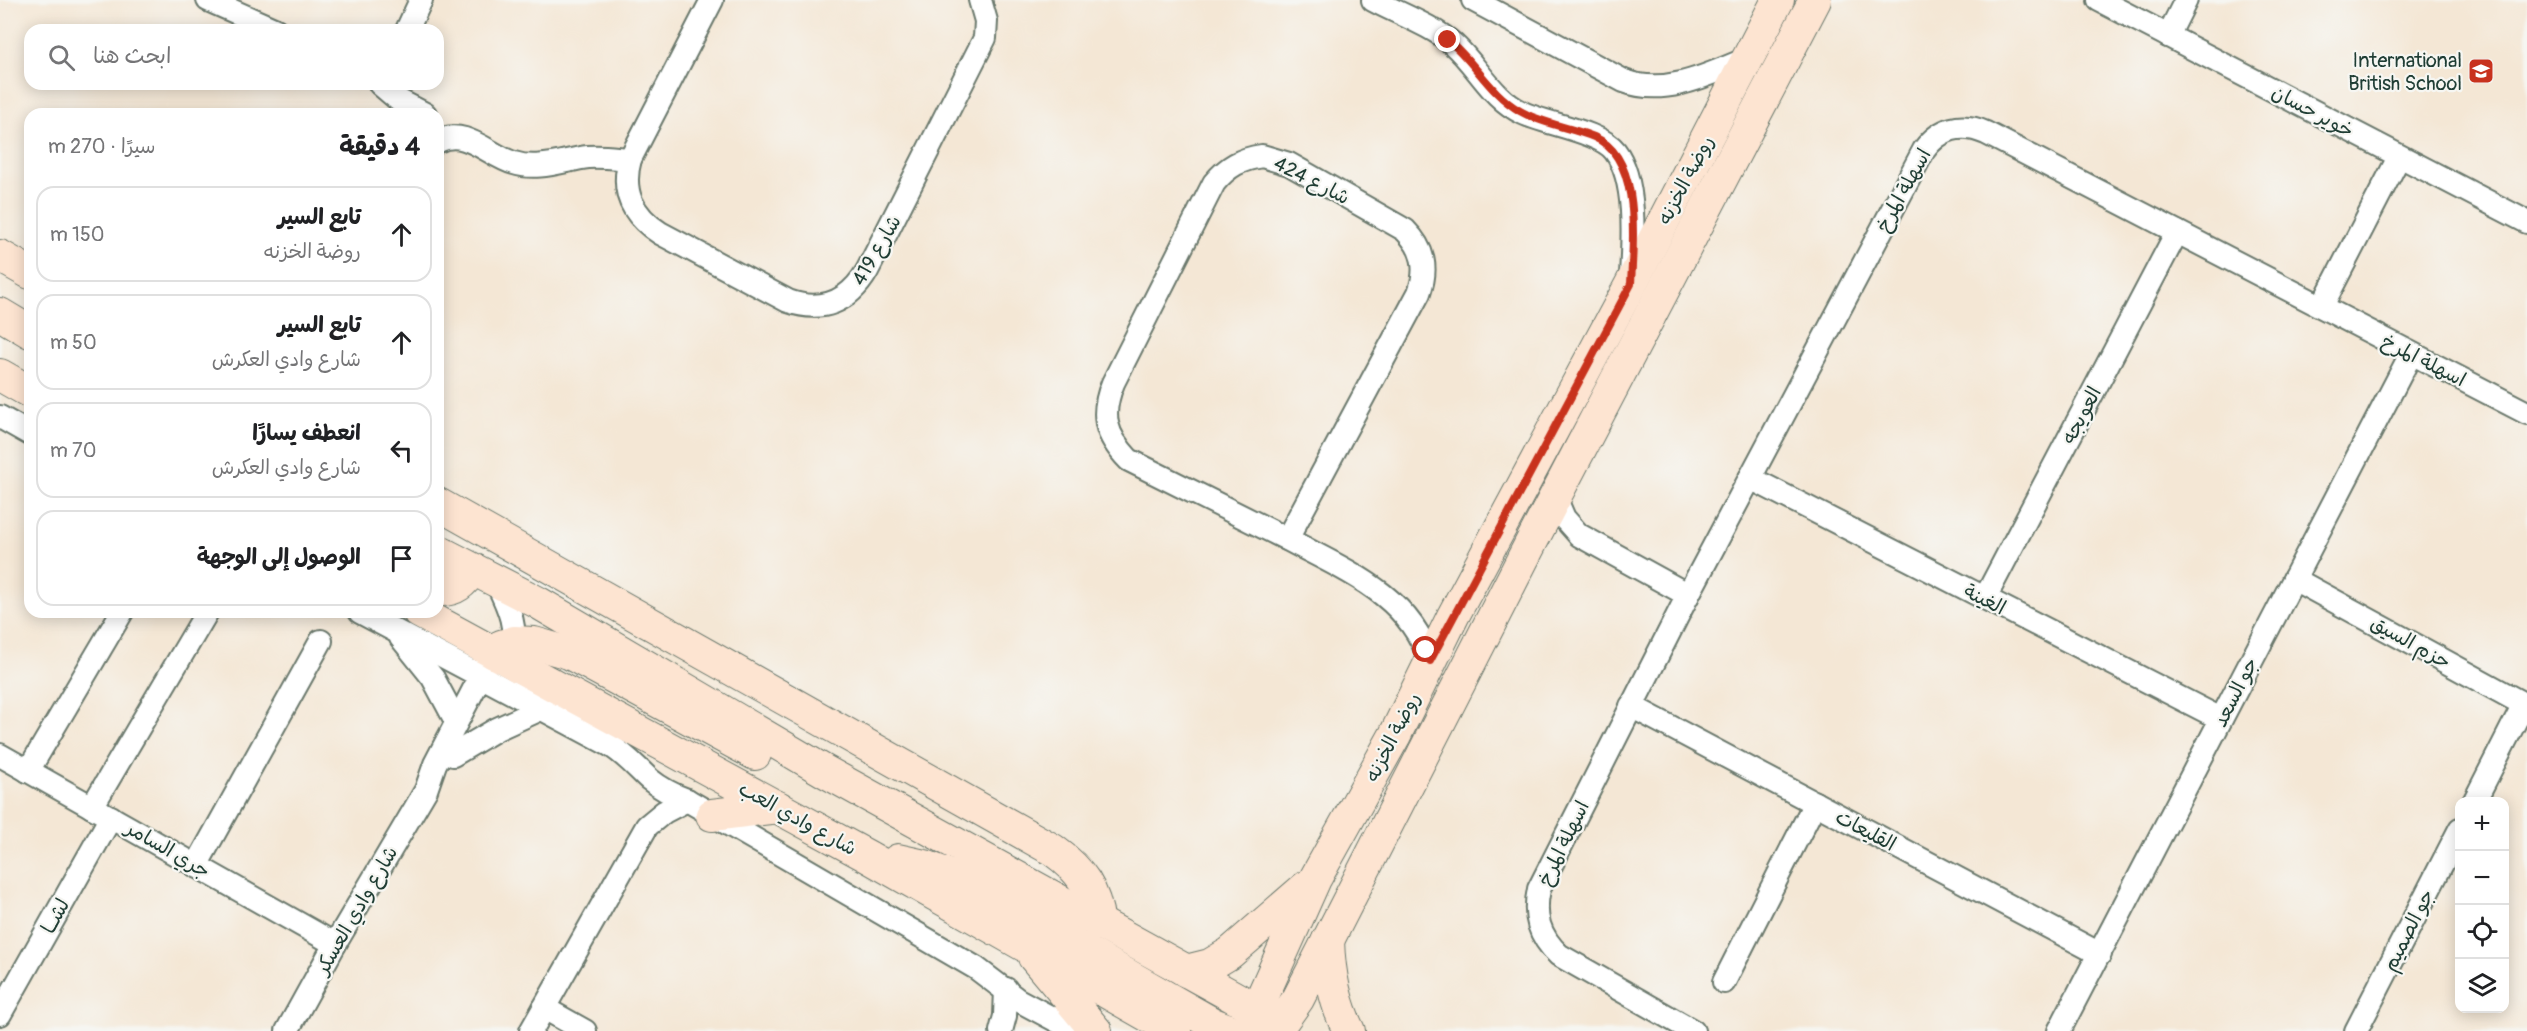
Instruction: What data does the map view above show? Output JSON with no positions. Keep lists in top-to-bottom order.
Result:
{
  "streets": {
    "street": [
      "خوير حسان",
      "شارع 424",
      "روضة الخزنه",
      "اسهلة المرخ",
      "شارع 419",
      "العويجه",
      "الغينة",
      "حزم السيق",
      "جو السعد",
      "شارع وادي العب",
      "القليعات",
      "جري السامر",
      "شارع وادي العسكر",
      "لشــا",
      "جو الصميم"
    ]
  },
  "crossings": [
    ["شارع 424", "روضة الخزنه"],
    ["اسهلة المرخ", "العويجه"],
    ["اسهلة المرخ", "الغينة"],
    ["اسهلة المرخ", "جو السعد"],
    ["اسهلة المرخ", "القليعات"],
    ["العويجه", "الغينة"],
    ["الغينة", "جو السعد"],
    ["حزم السيق", "جو السعد"],
    ["جو السعد", "القليعات"],
    ["شارع وادي العب", "شارع وادي العسكر"],
    ["جري السامر", "شارع وادي العسكر"],
    ["جري السامر", "لشــا"]
  ],
  "places": {
    "school or university": ["International British School"]
  },
  "page": {
    "search": "ابحث هنا",
    "heading": ["4 دقيقة", "سيرًا · 270 m"],
    "list": [
      ["تابع السير", "روضة الخزنه", "150 m"],
      ["تابع السير", "شارع وادي العكرش", "50 m"],
      ["انعطف يسارًا", "شارع وادي العكرش", "70 m"],
      "الوصول إلى الوجهة"
    ],
    "map_buttons": ["+", "−"]
  }
}
